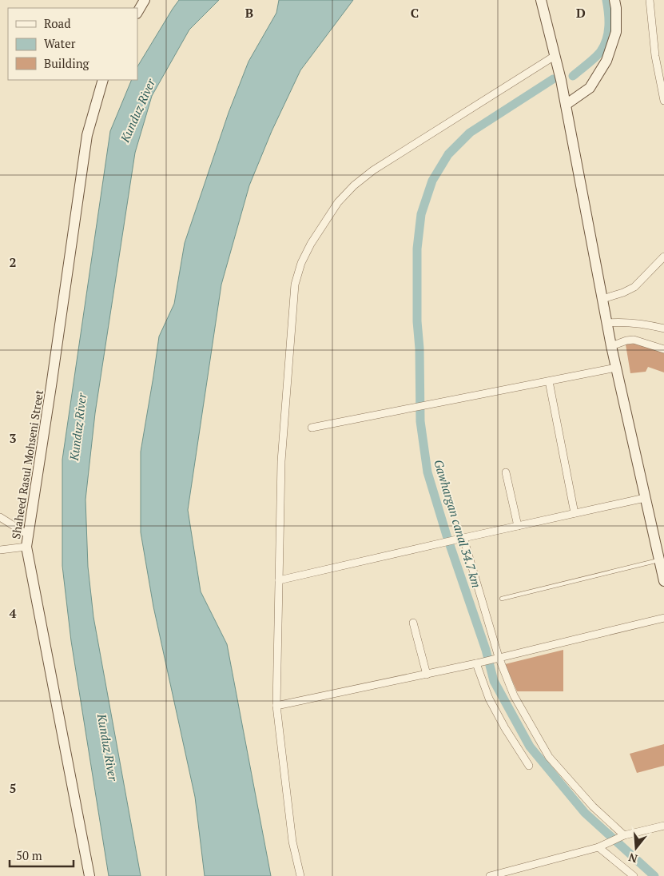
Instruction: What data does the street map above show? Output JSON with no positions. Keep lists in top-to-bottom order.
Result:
{
  "streets": {
    "street": ["Shaheed Rasul Mohseni Street"]
  },
  "water": ["Kunduz River", "Gawhargan canal 34.7 km"],
  "legend": ["Road", "Water", "Building"],
  "scale_bar": "50 m",
  "north": "bottom",
  "grid": {
    "columns": ["B", "C", "D"],
    "rows": [
      "2",
      "3",
      "4",
      "5"
    ]
  }
}
